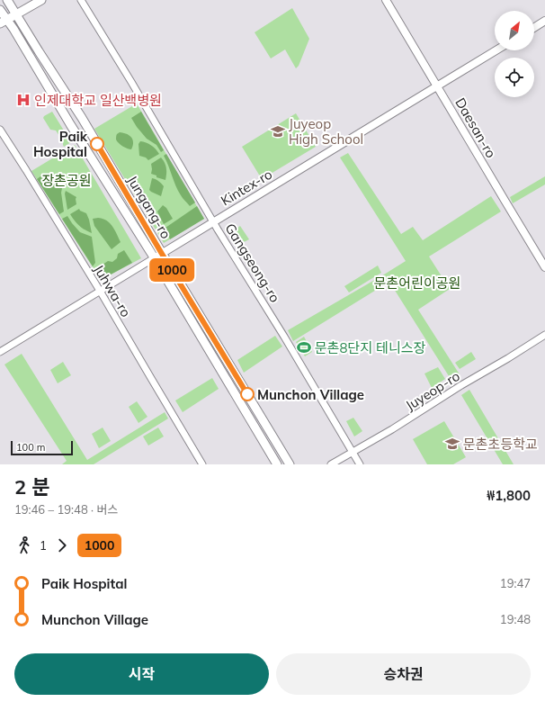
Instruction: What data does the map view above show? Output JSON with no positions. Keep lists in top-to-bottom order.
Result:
{
  "streets": {
    "main road": ["Daesan-ro", "Kintex-ro", "Jungang-ro"],
    "street": ["Gangseong-ro", "Juhwa-ro", "Juyeop-ro"]
  },
  "crossings": [
    ["Daesan-ro", "Kintex-ro"],
    ["Kintex-ro", "Jungang-ro"],
    ["Kintex-ro", "Gangseong-ro"],
    ["Kintex-ro", "Juhwa-ro"],
    ["Gangseong-ro", "Juyeop-ro"]
  ],
  "parks": ["장촌공원", "문촌어린이공원"],
  "places": {
    "hospital": ["인제대학교 일산백병원"],
    "school or university": ["Juyeop High School", "문촌초등학교"],
    "other": ["Paik Hospital", "Munchon Village"],
    "sports": ["문촌8단지 테니스장"]
  },
  "lines": ["bus line 1000"],
  "scale_bar": "100 m",
  "north": "top right",
  "page": {
    "on_map": "1000",
    "scale": "100 m",
    "heading": ["2 분", "19:46 – 19:48 · 버스", "₩1,800"],
    "legs": ["1", "1000"],
    "list": [
      {
        "name": "Paik Hospital",
        "value": "19:47"
      },
      {
        "name": "Munchon Village",
        "value": "19:48"
      }
    ],
    "buttons": ["시작", "승차권"]
  }
}
